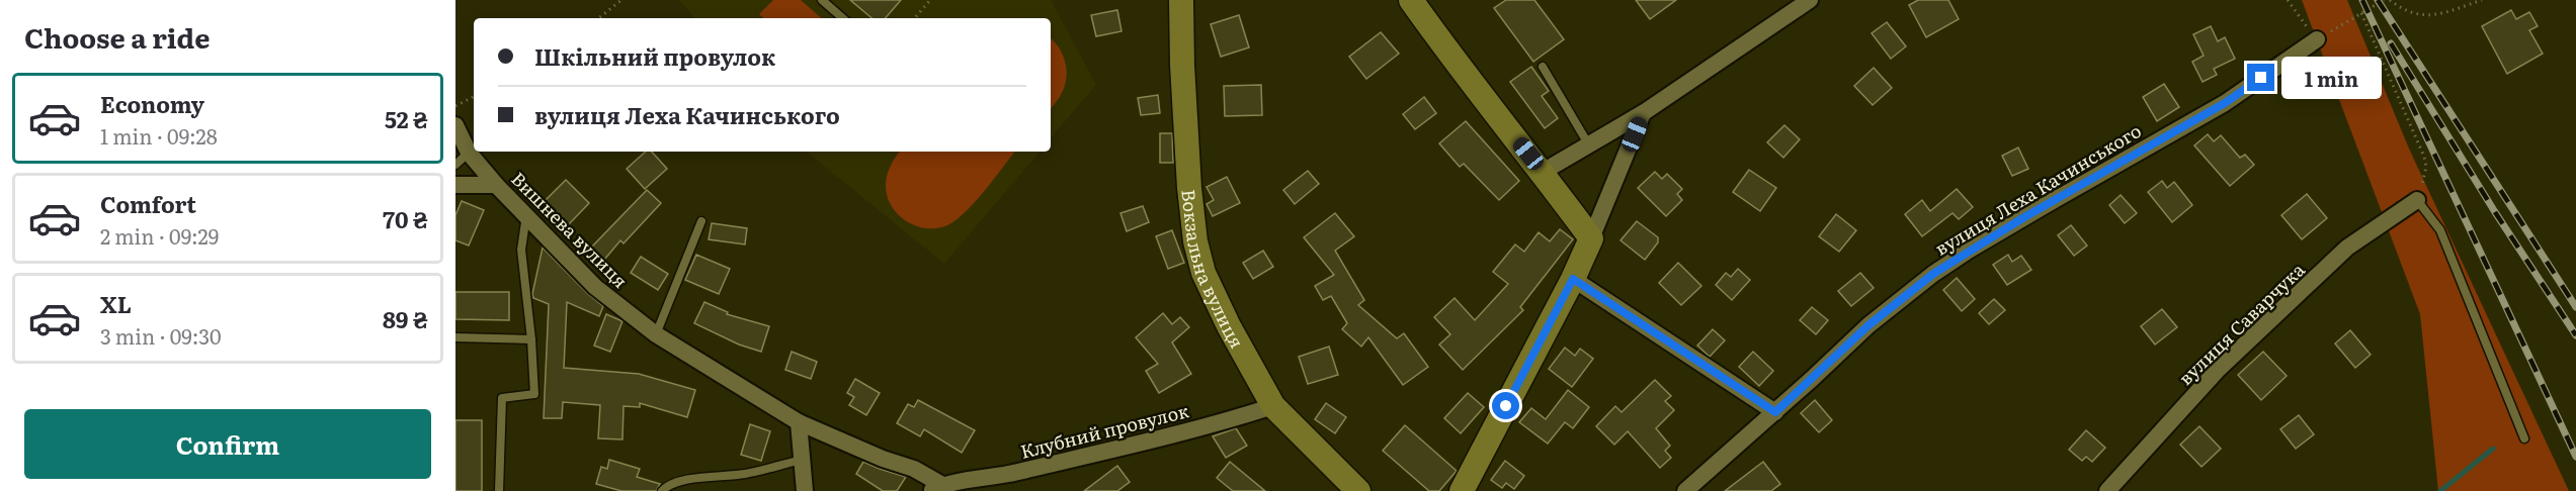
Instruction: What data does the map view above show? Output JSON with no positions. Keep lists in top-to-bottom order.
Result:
{
  "streets": {
    "street": [
      "вулиця Леха Качинського",
      "Вишнева вулиця",
      "Вокзальна вулиця",
      "вулиця Саварчука",
      "Клубний провулок"
    ]
  },
  "crossings": [
    ["Вишнева вулиця", "Клубний провулок"],
    ["Вокзальна вулиця", "Клубний провулок"]
  ],
  "page": {
    "heading": "Choose a ride",
    "banner": ["Шкільний провулок", "вулиця Леха Качинського"],
    "bubble": "1 min",
    "list": [
      {
        "name": "Economy",
        "note": "1 min · 09:28",
        "value": "52 ₴"
      },
      {
        "name": "Comfort",
        "note": "2 min · 09:29",
        "value": "70 ₴"
      },
      {
        "name": "XL",
        "note": "3 min · 09:30",
        "value": "89 ₴"
      }
    ],
    "buttons": "Confirm"
  }
}
